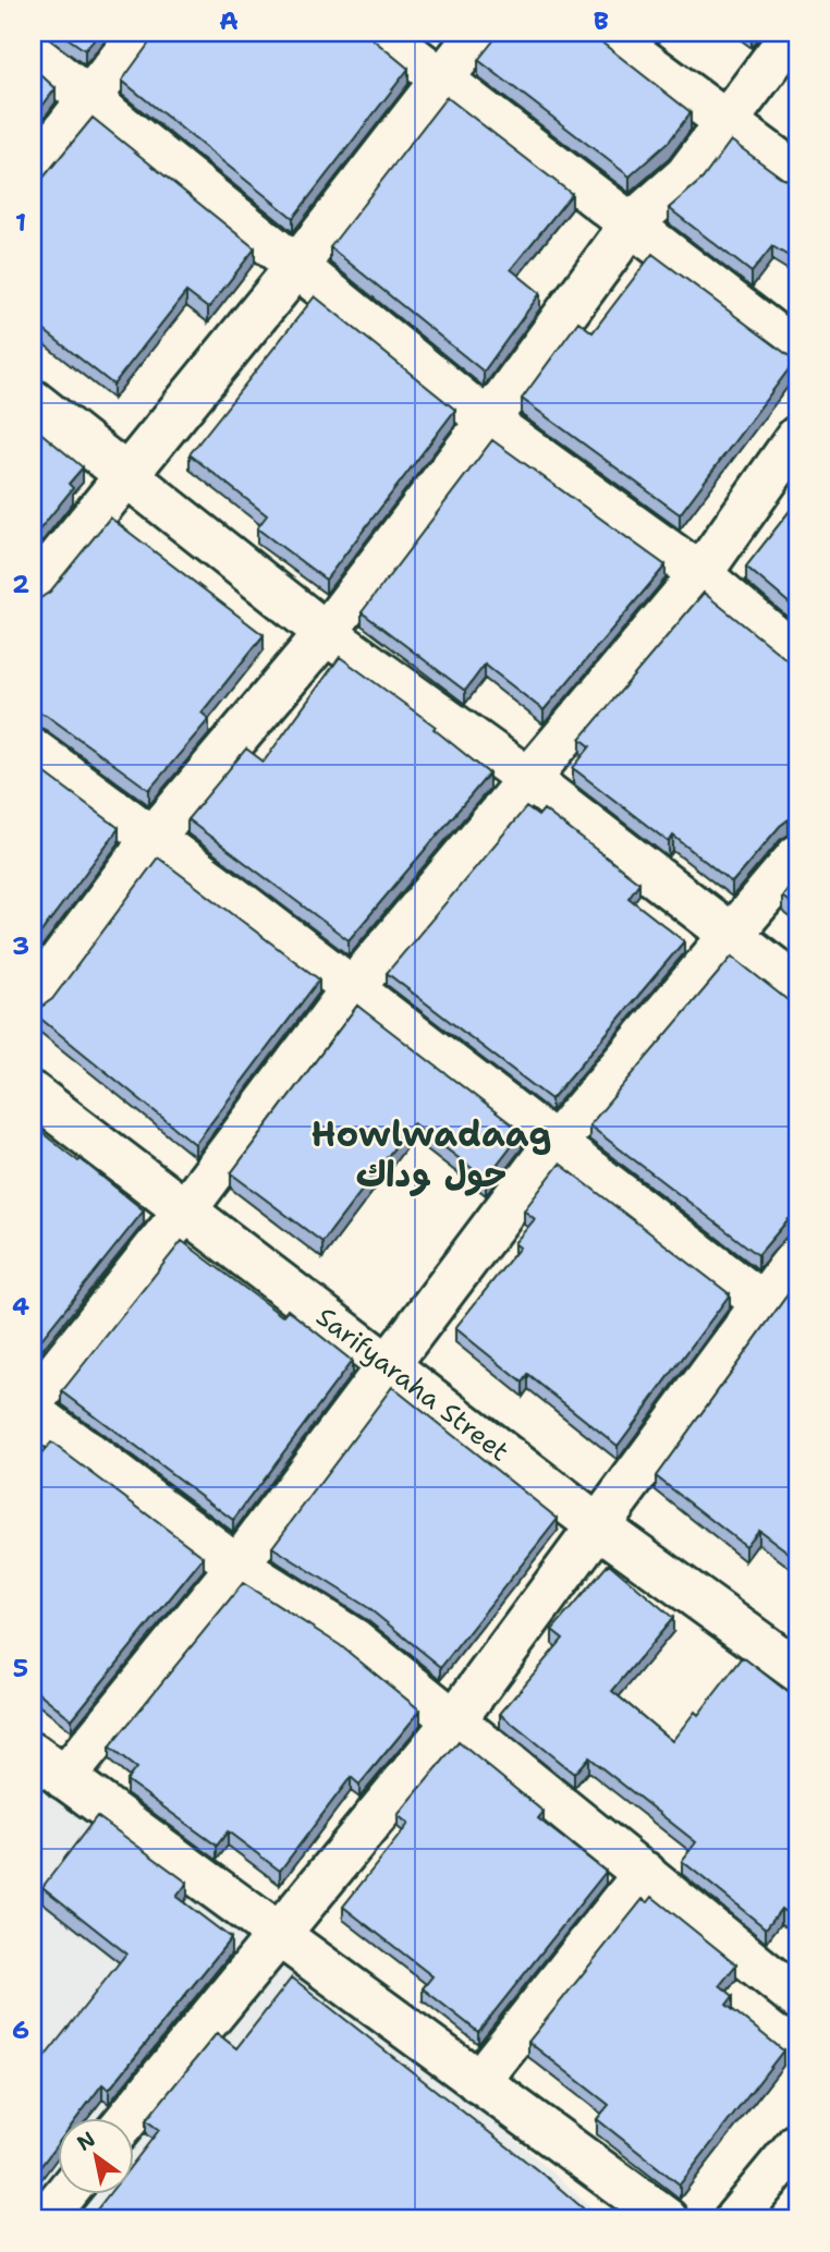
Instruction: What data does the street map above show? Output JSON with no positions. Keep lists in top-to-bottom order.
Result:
{
  "streets": {
    "street": ["Sarifyaraha Street"]
  },
  "districts": ["Howlwadaag حول وداك"],
  "north": "top left",
  "grid": {
    "columns": ["A", "B"],
    "rows": [
      "1",
      "2",
      "3",
      "4",
      "5",
      "6"
    ]
  }
}
